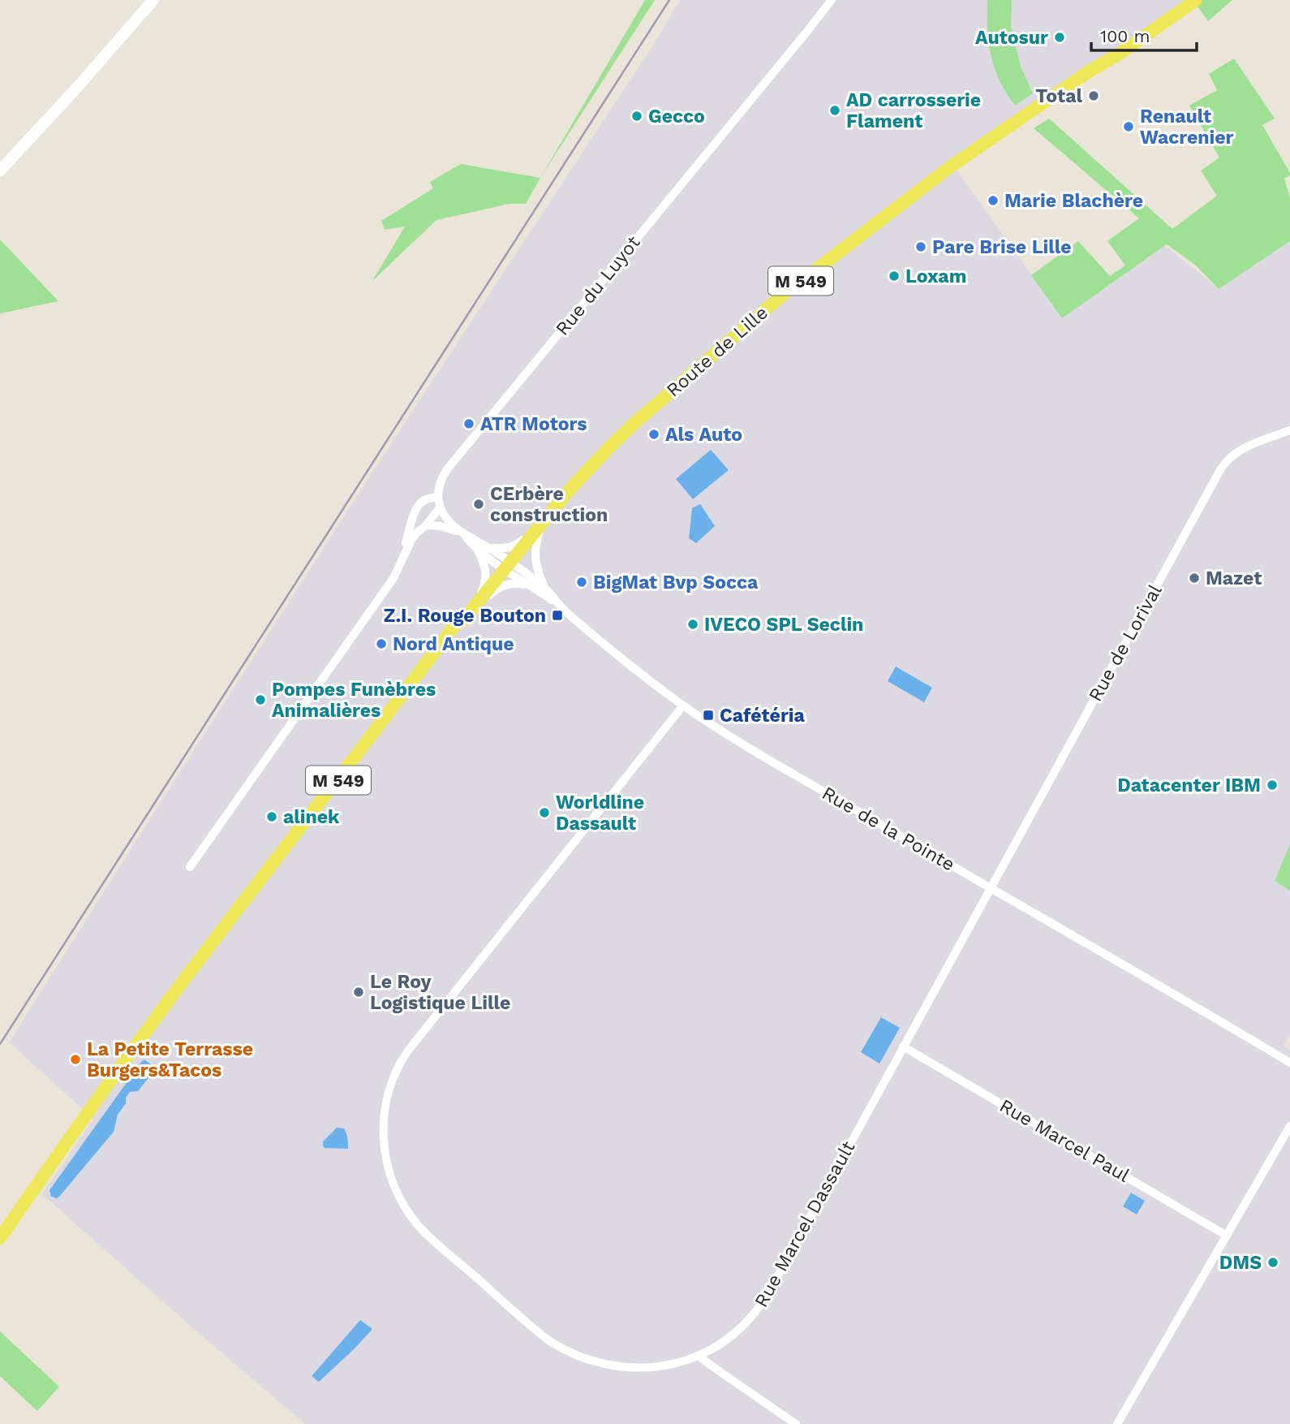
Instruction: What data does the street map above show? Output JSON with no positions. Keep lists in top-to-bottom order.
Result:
{
  "streets": {
    "main road": ["M 549", "Route de Lille"],
    "street": [
      "Rue du Luyot",
      "Rue de Lorival",
      "Rue de la Pointe",
      "Rue Marcel Paul",
      "Rue Marcel Dassault"
    ]
  },
  "crossings": [
    ["M 549", "Route de Lille"],
    ["M 549", "Rue de la Pointe"],
    ["Route de Lille", "Rue de la Pointe"],
    ["Rue de Lorival", "Rue de la Pointe"],
    ["Rue de Lorival", "Rue Marcel Dassault"],
    ["Rue de la Pointe", "Rue Marcel Dassault"],
    ["Rue Marcel Paul", "Rue Marcel Dassault"]
  ],
  "places": {
    "other": [
      "Autosur",
      "Total",
      "AD carrosserie Flament",
      "Gecco",
      "Renault Wacrenier",
      "Marie Blachère",
      "Pare Brise Lille",
      "Loxam",
      "ATR Motors",
      "Als Auto",
      "CErbère construction",
      "Mazet",
      "BigMat Bvp Socca",
      "IVECO SPL Seclin",
      "Nord Antique",
      "Pompes Funèbres Animalières",
      "Datacenter IBM",
      "Worldline Dassault",
      "alinek",
      "Le Roy Logistique Lille",
      "La Petite Terrasse Burgers&Tacos",
      "DMS"
    ],
    "transit": ["Z.I. Rouge Bouton", "Cafétéria"]
  },
  "scale_bar": "100 m"
}
